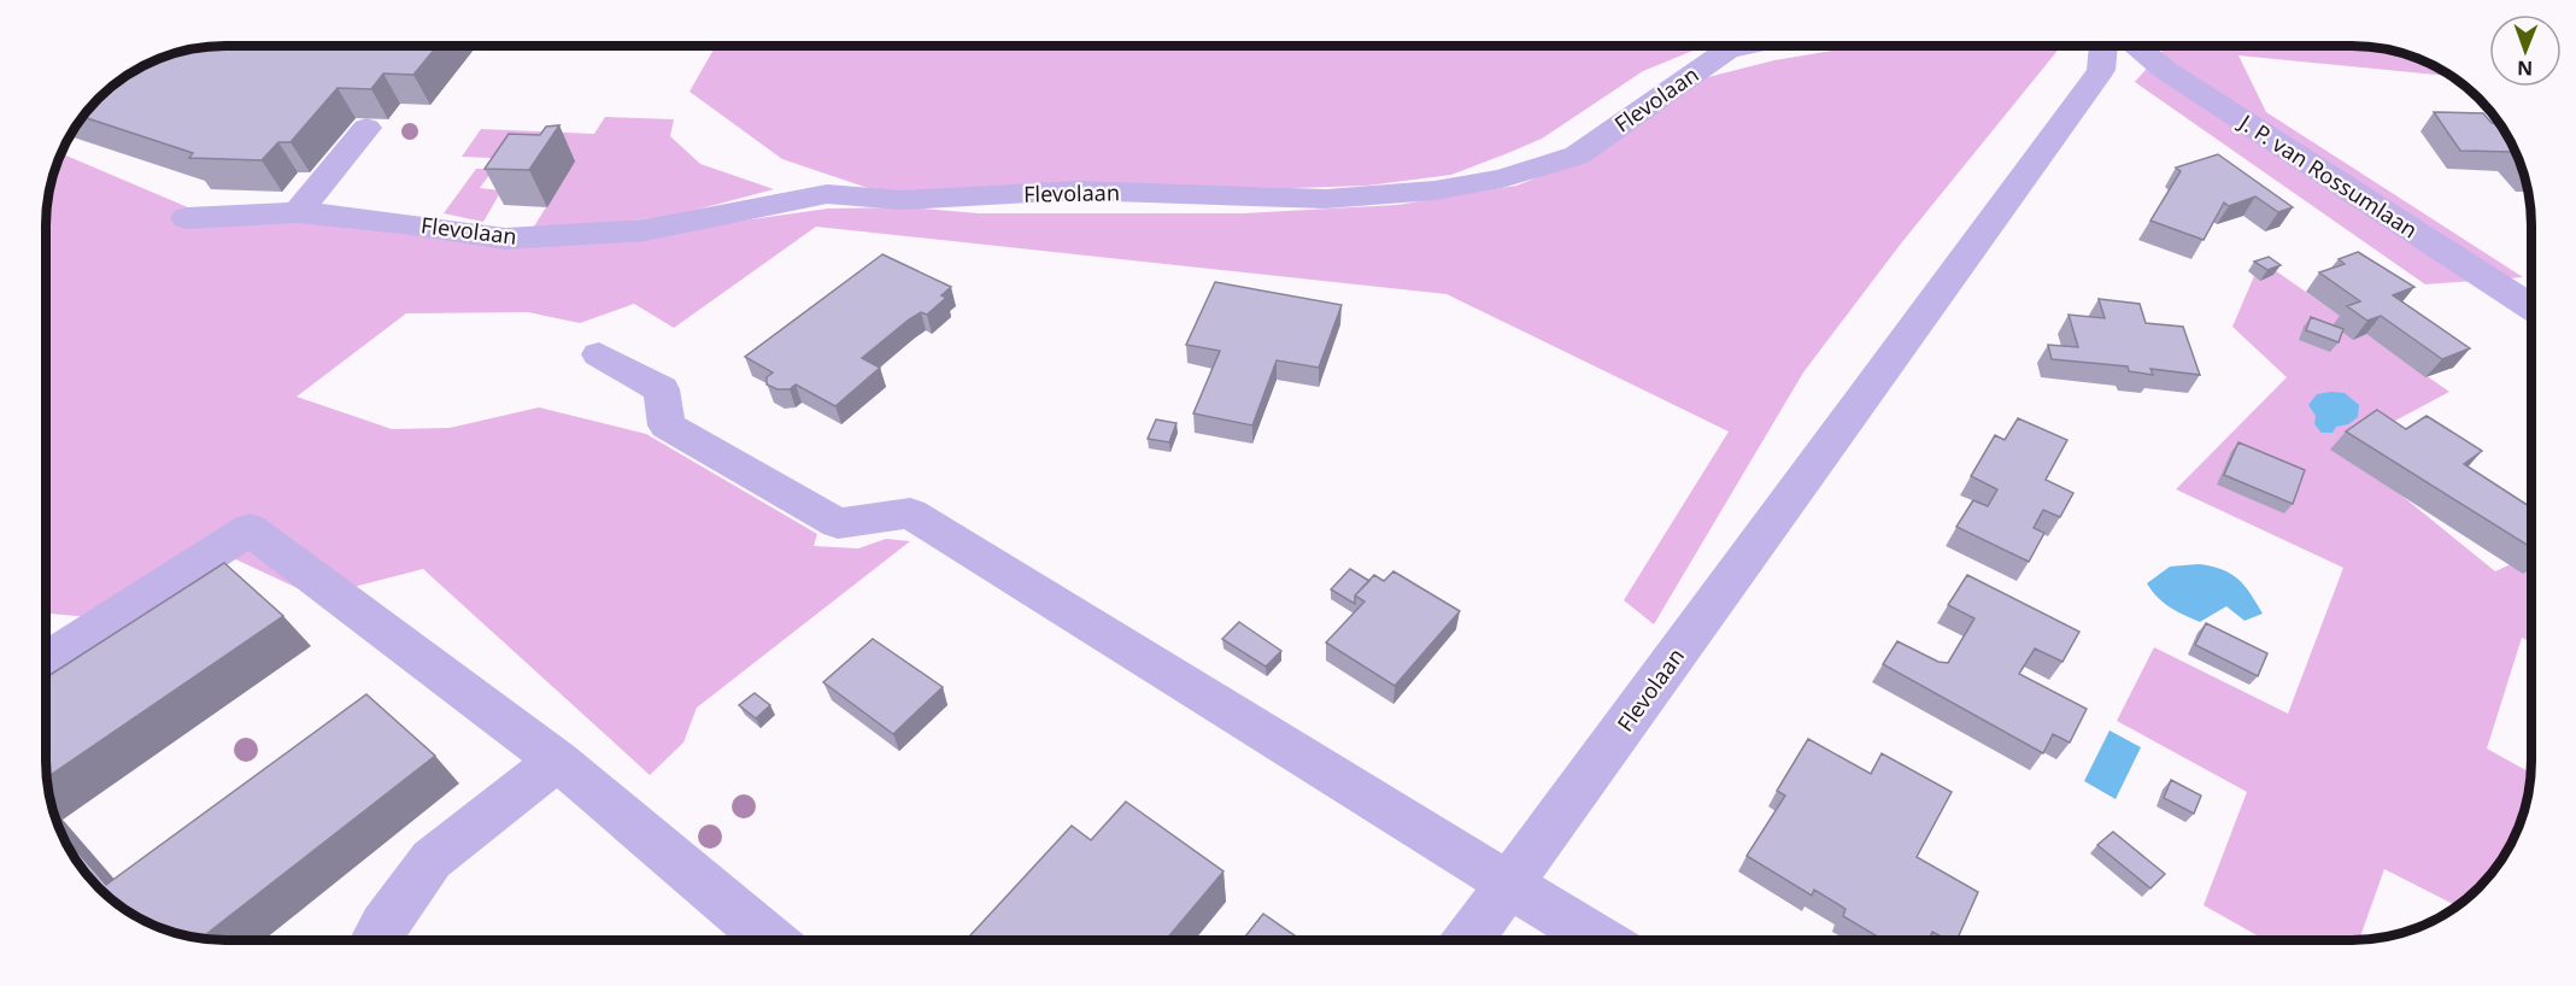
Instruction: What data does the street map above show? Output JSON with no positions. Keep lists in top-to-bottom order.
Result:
{
  "streets": {
    "street": ["Flevolaan", "J. P. van Rossumlaan"]
  },
  "north": "bottom"
}
